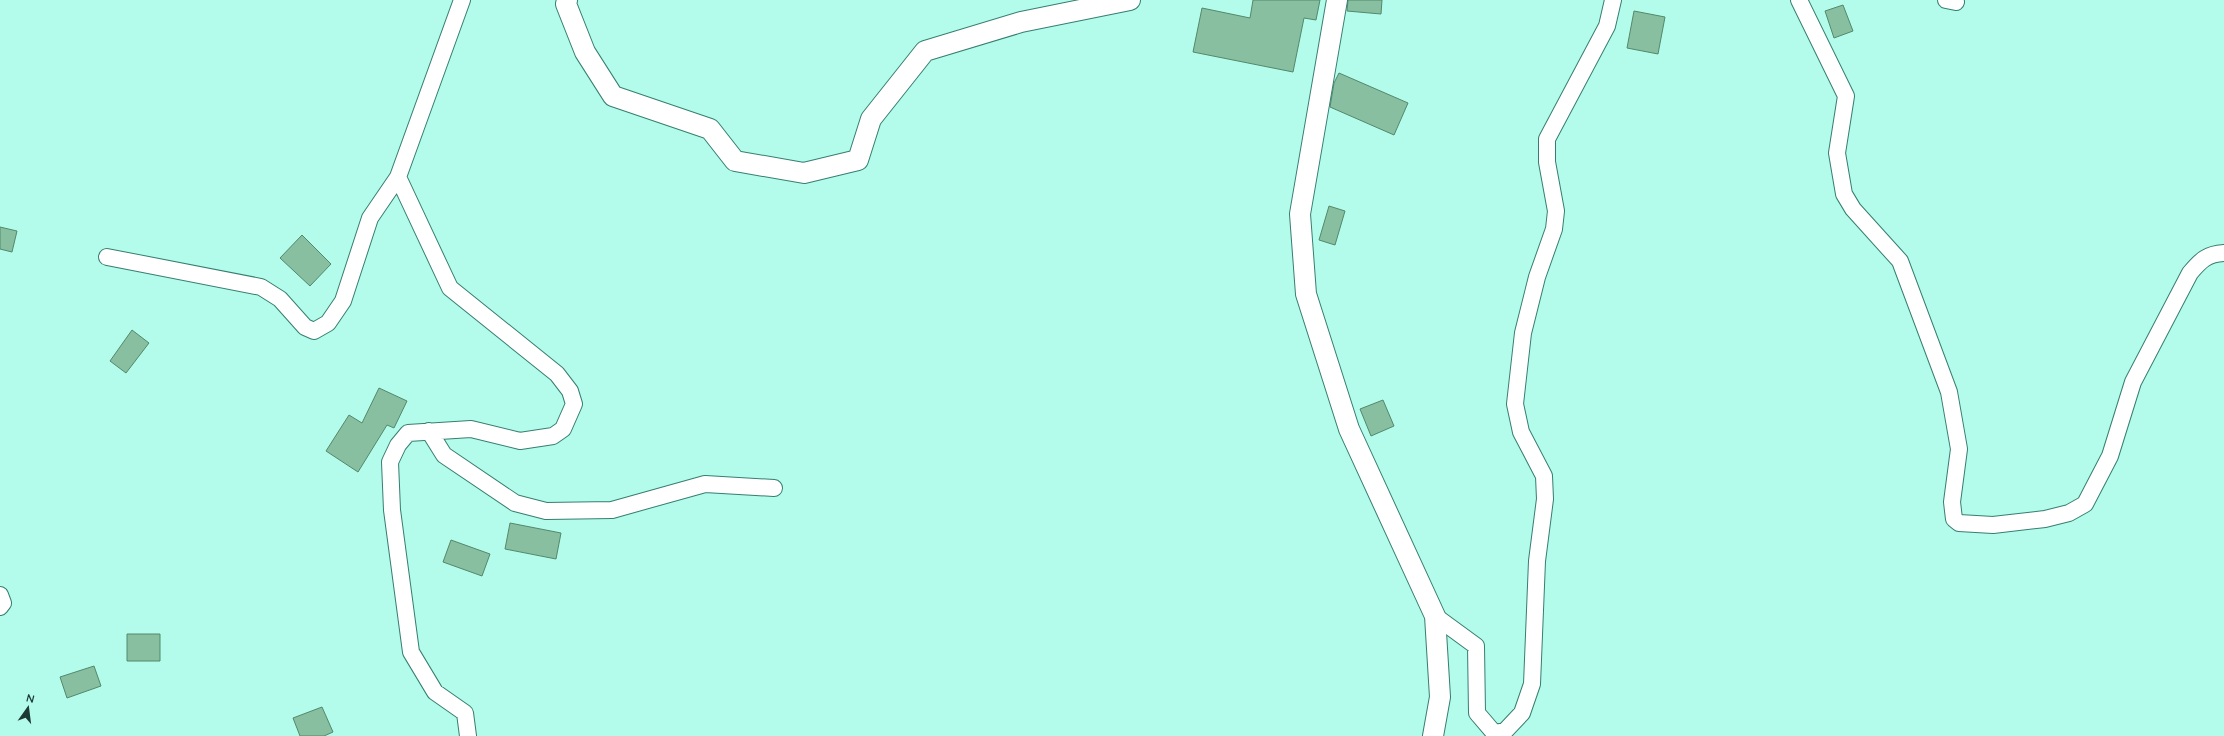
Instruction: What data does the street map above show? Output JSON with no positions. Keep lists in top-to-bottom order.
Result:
{
  "north": "top"
}
